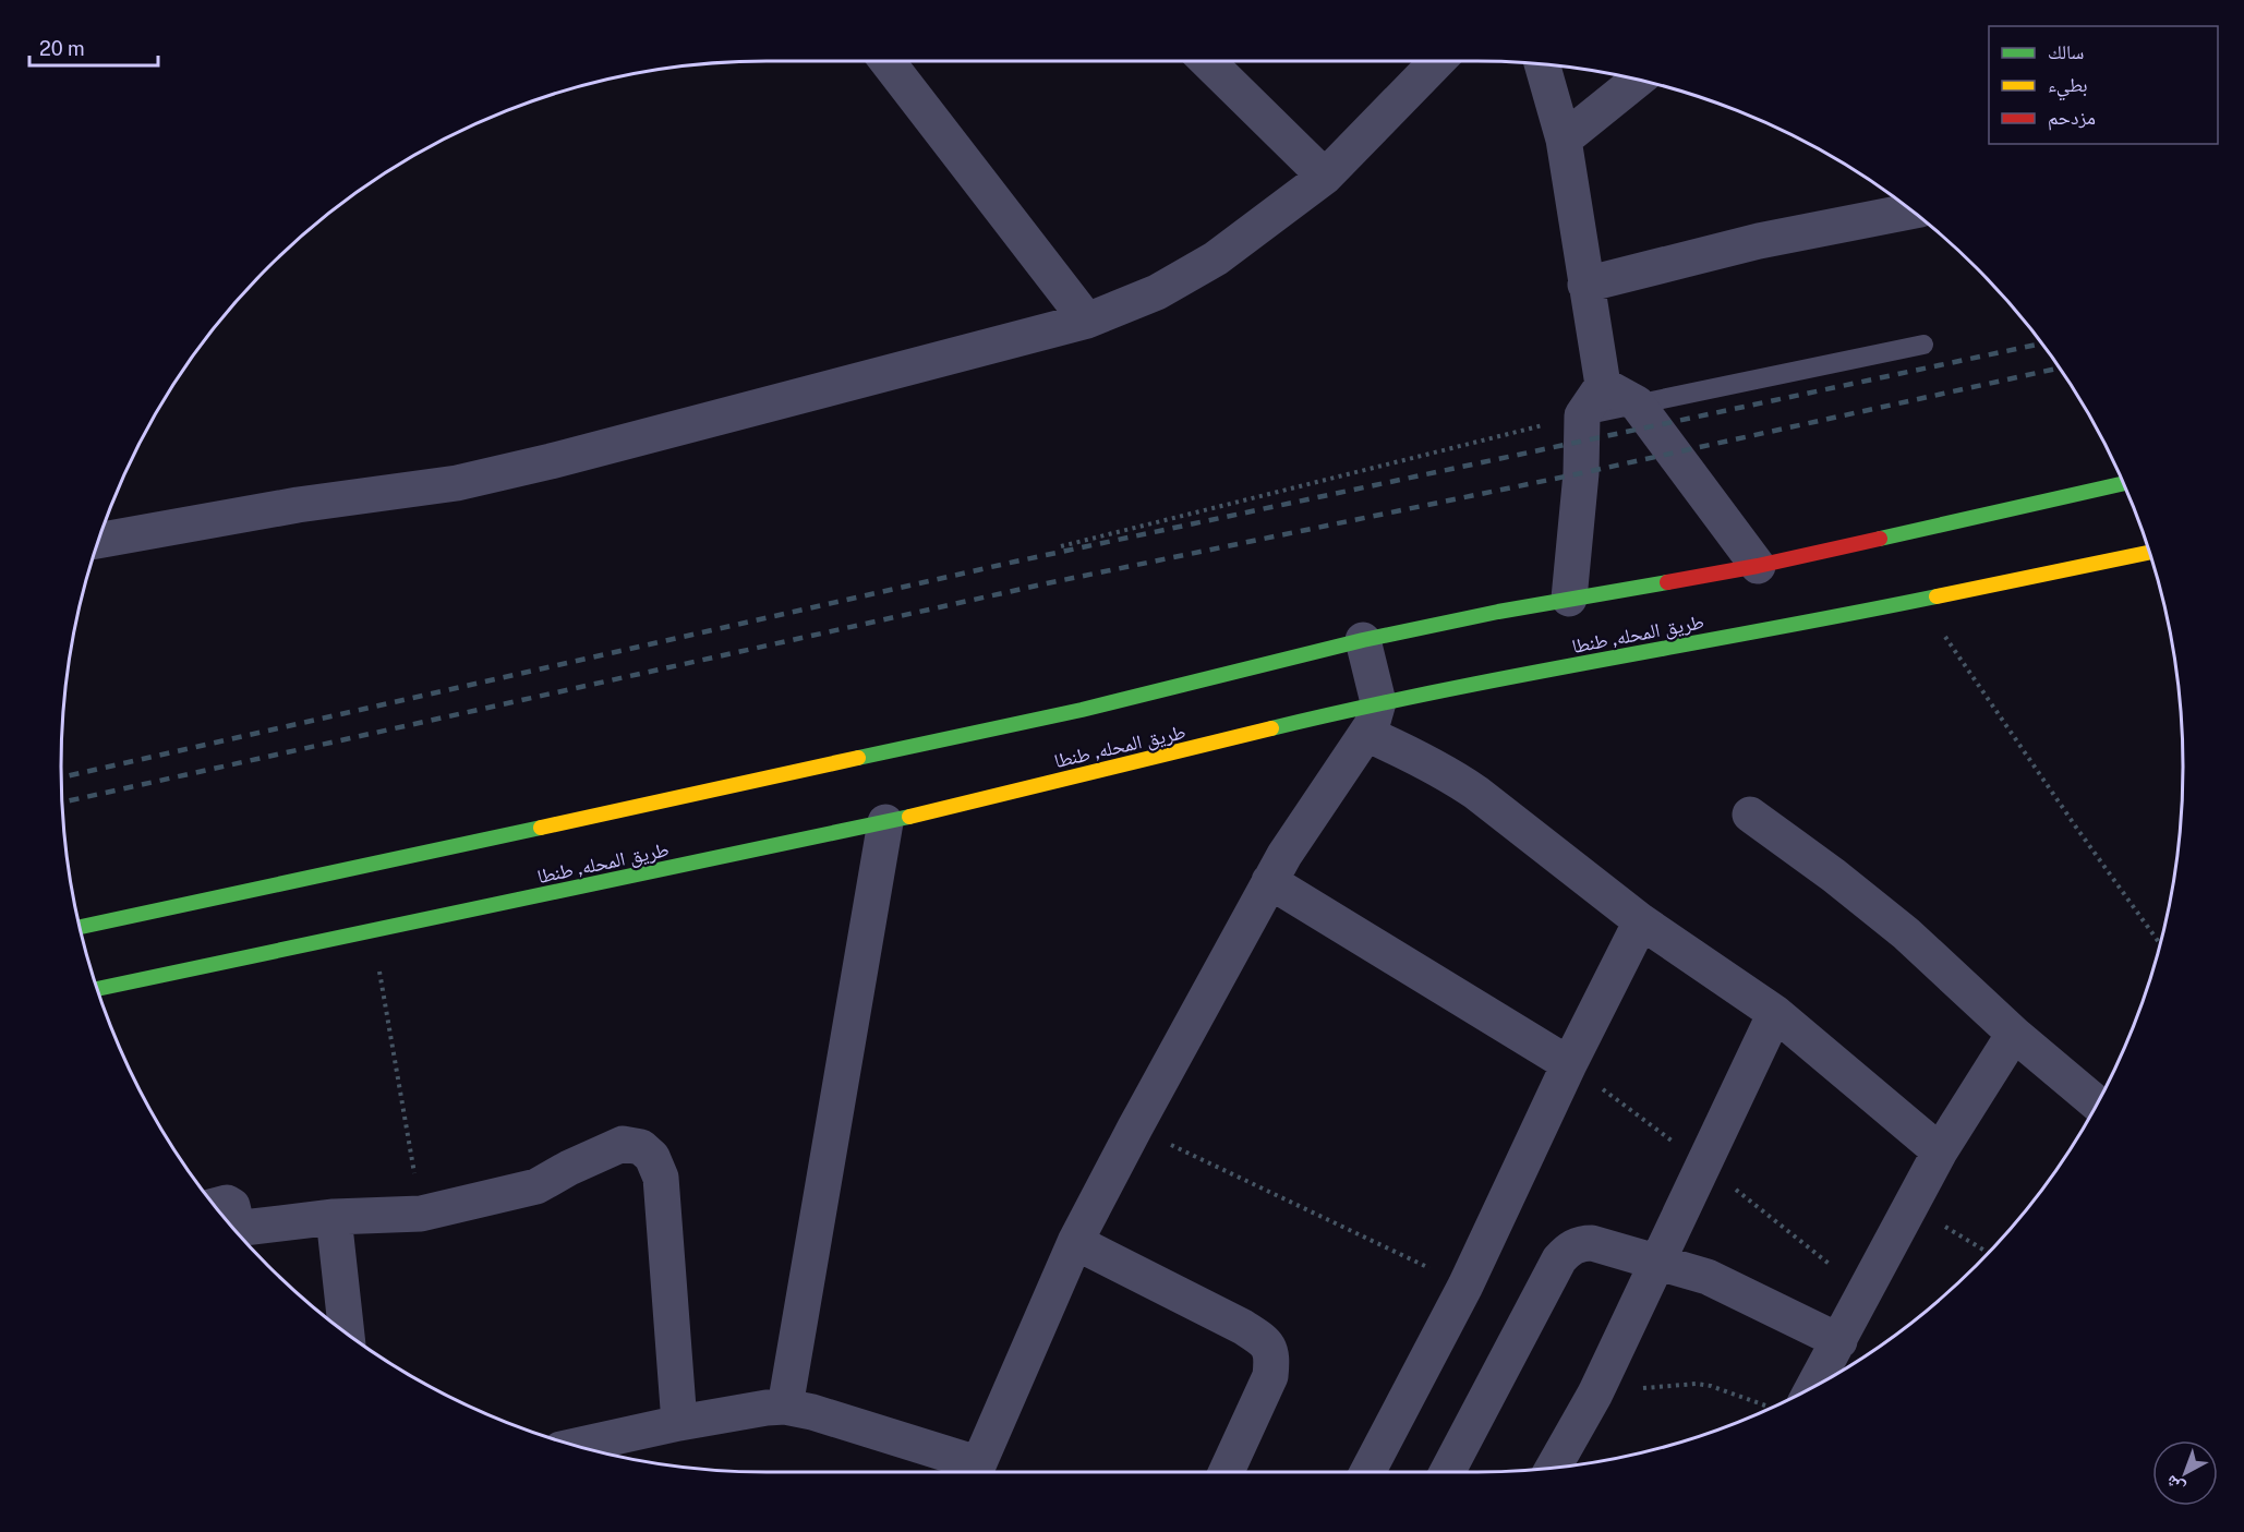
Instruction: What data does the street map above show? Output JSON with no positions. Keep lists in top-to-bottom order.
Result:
{
  "streets": {
    "highway": ["طريق المحله, طنطا"]
  },
  "legend": ["سالك", "بطيء", "مزدحم"],
  "scale_bar": "20 m",
  "north": "bottom left"
}
